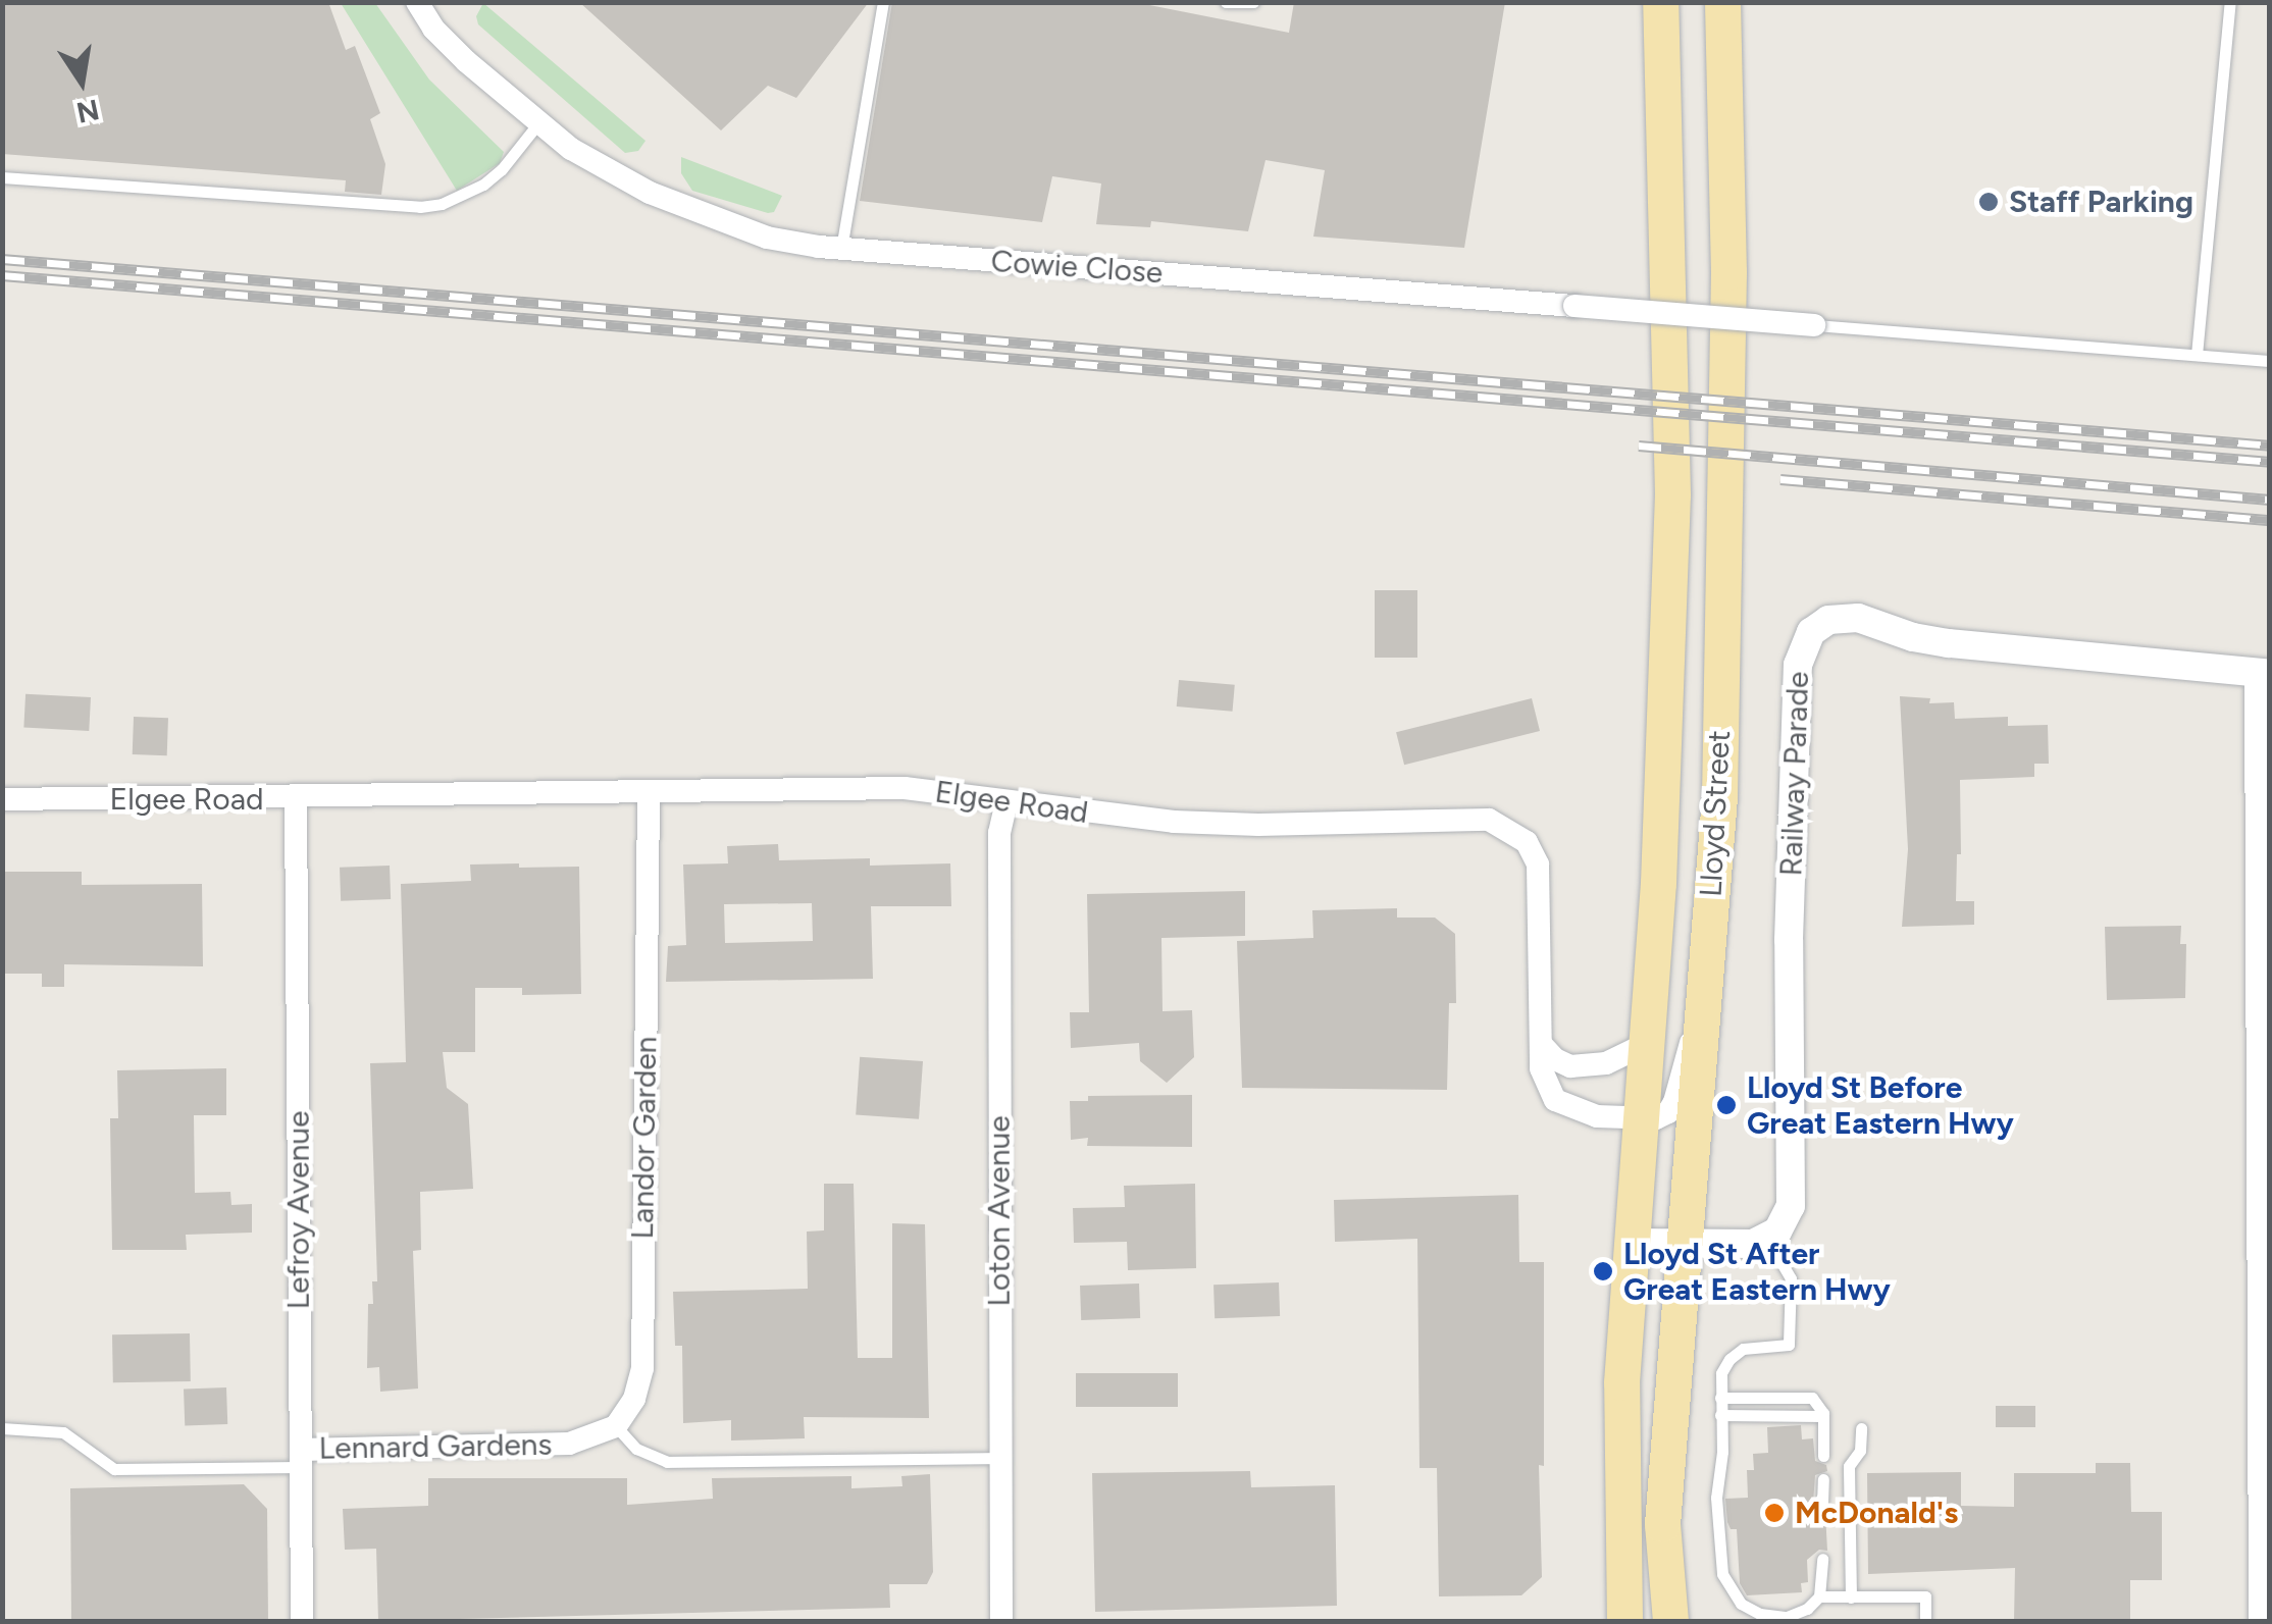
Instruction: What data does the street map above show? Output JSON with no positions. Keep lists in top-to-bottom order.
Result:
{
  "streets": {
    "main road": ["Lloyd Street"],
    "street": [
      "Cowie Close",
      "Railway Parade",
      "Elgee Road",
      "Landor Garden",
      "Lefroy Avenue",
      "Loton Avenue",
      "Lennard Gardens"
    ]
  },
  "crossings": [
    ["Elgee Road", "Lloyd Street"],
    ["Elgee Road", "Landor Garden"],
    ["Elgee Road", "Lefroy Avenue"],
    ["Elgee Road", "Loton Avenue"],
    ["Landor Garden", "Lennard Gardens"],
    ["Lefroy Avenue", "Lennard Gardens"]
  ],
  "places": [
    "Staff Parking",
    "Lloyd St Before Great Eastern Hwy",
    "Lloyd St After Great Eastern Hwy",
    "McDonald's"
  ],
  "north": "bottom"
}
